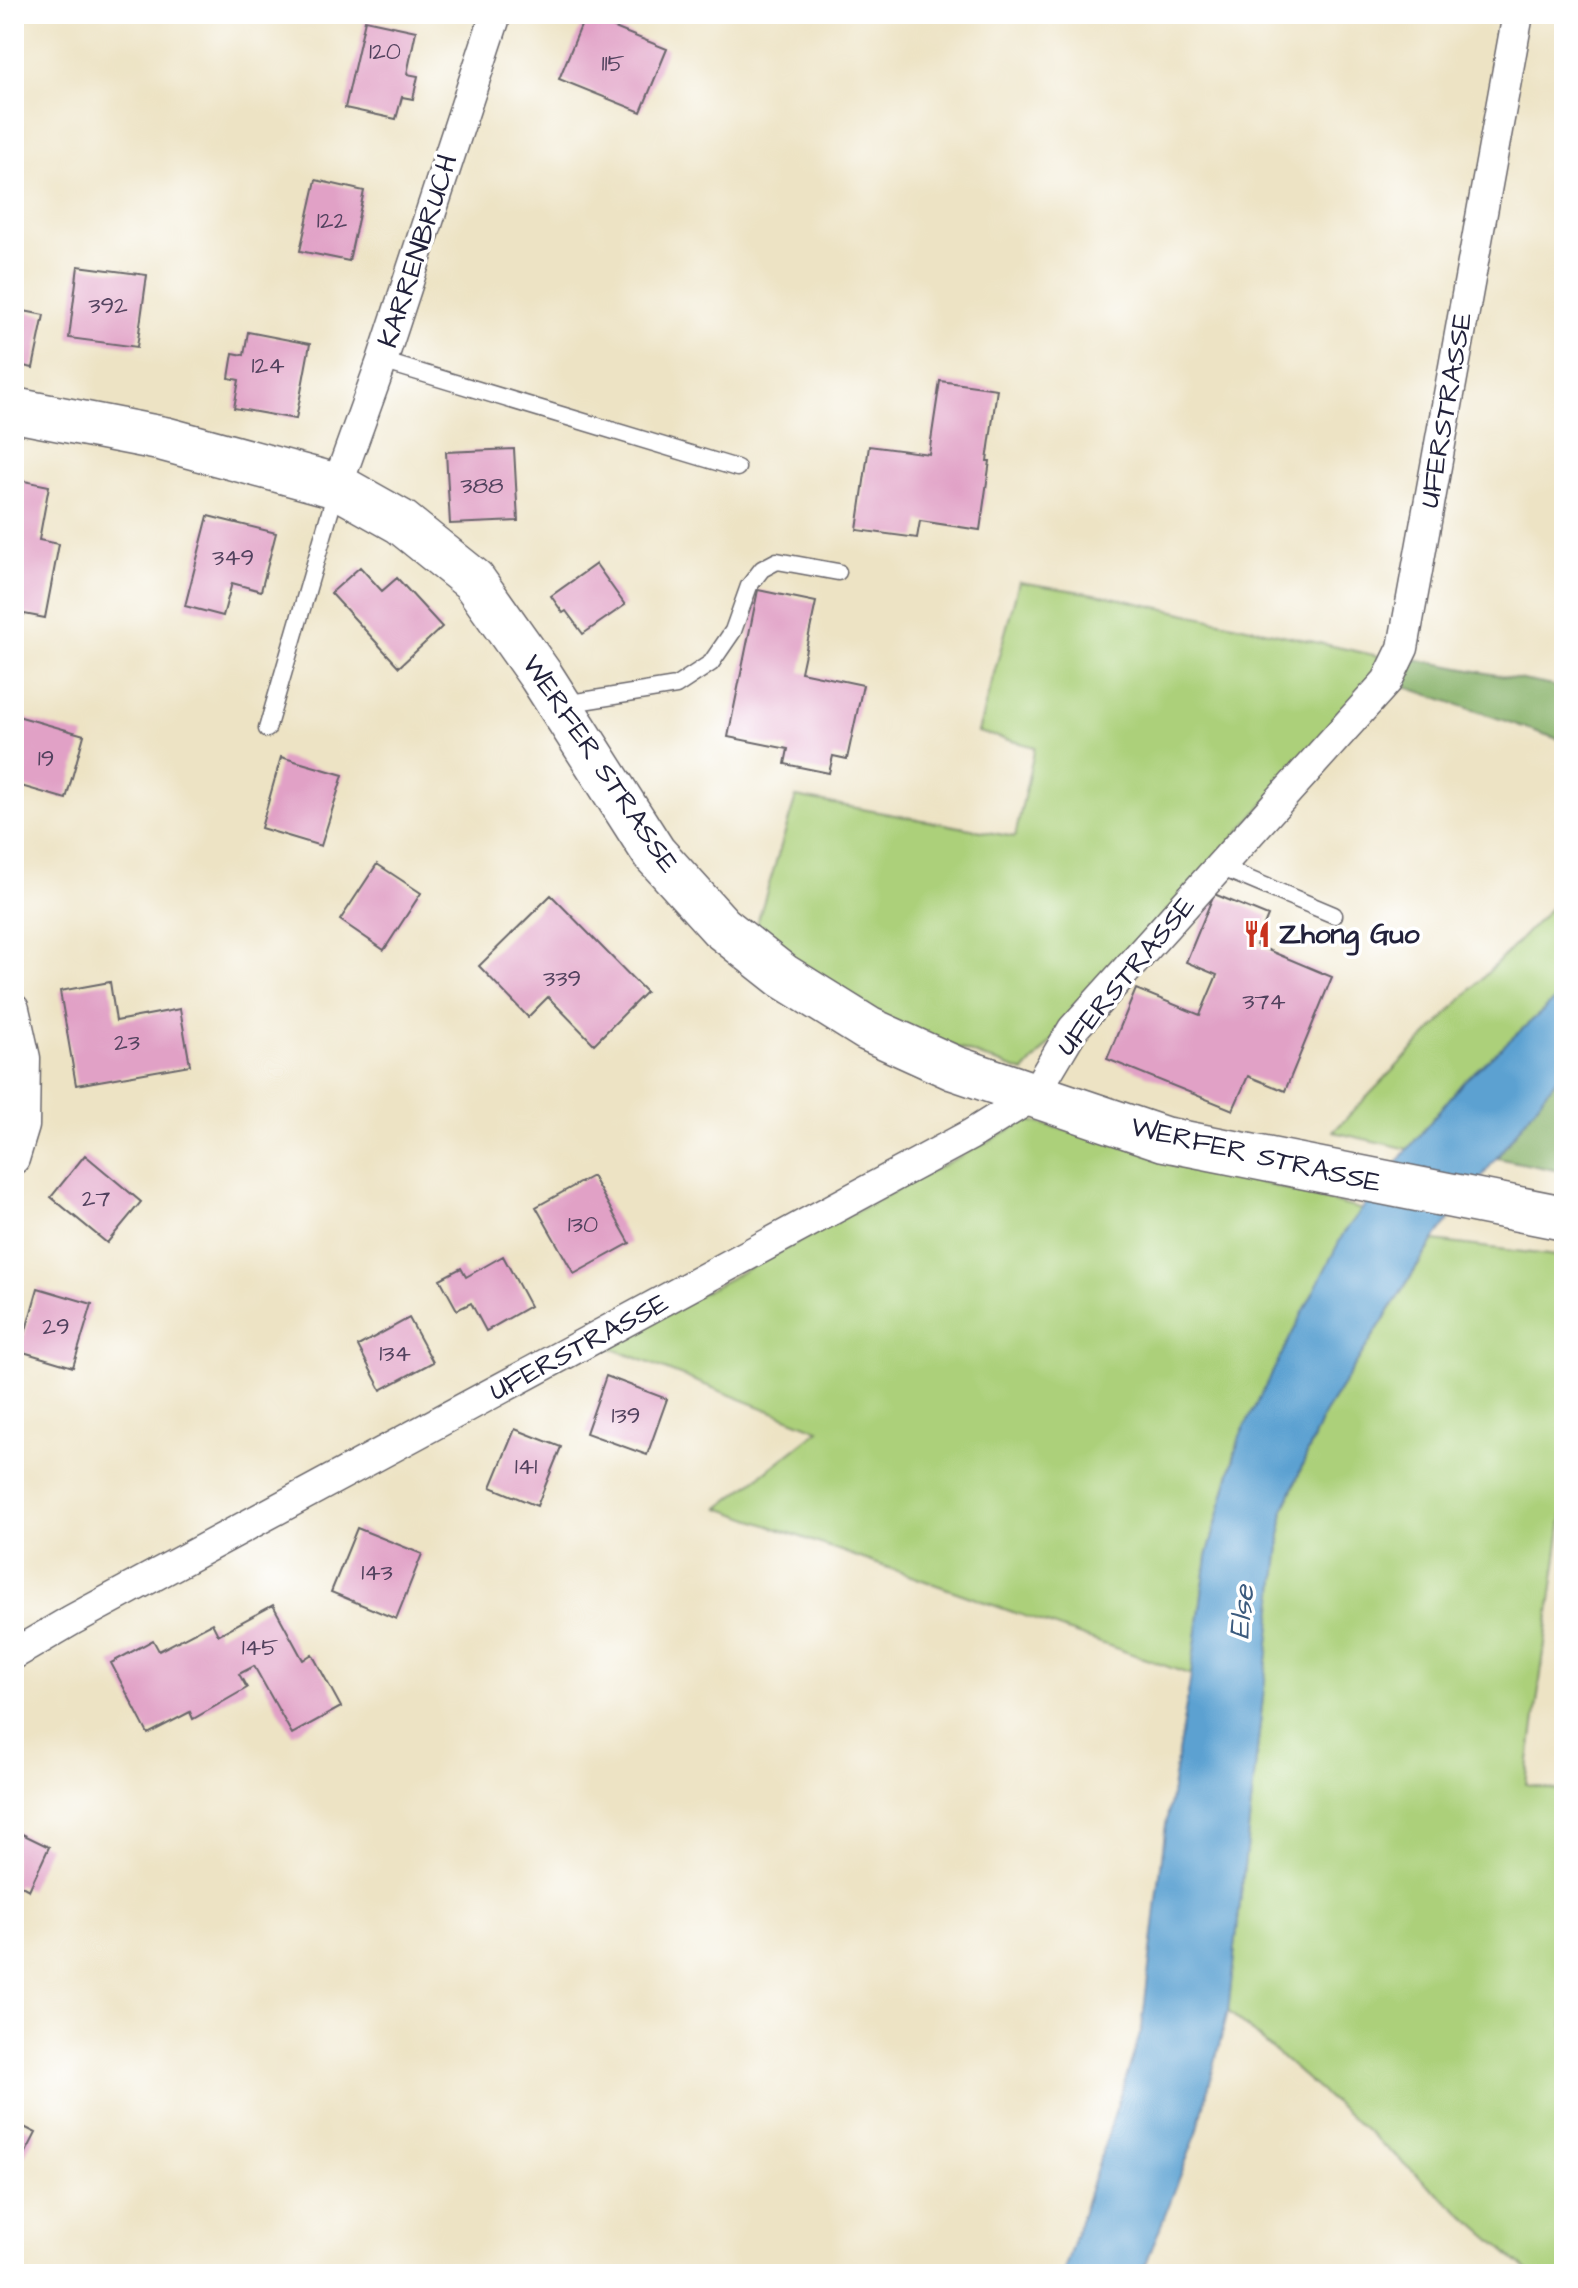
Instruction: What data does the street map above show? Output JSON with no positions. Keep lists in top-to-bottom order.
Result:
{
  "streets": {
    "main road": ["WERFER STRASSE"],
    "street": ["KARRENBRUCH", "UFERSTRASSE"]
  },
  "crossings": [
    ["KARRENBRUCH", "WERFER STRASSE"],
    ["UFERSTRASSE", "WERFER STRASSE"]
  ],
  "water": ["Else"],
  "places": {
    "restaurant": ["Zhong Guo"]
  },
  "house_numbers": [
    "120",
    "115",
    "122",
    "392",
    "124",
    "388",
    "349",
    "19",
    "339",
    "374",
    "23",
    "27",
    "130",
    "29",
    "134",
    "139",
    "141",
    "143",
    "145"
  ]
}
